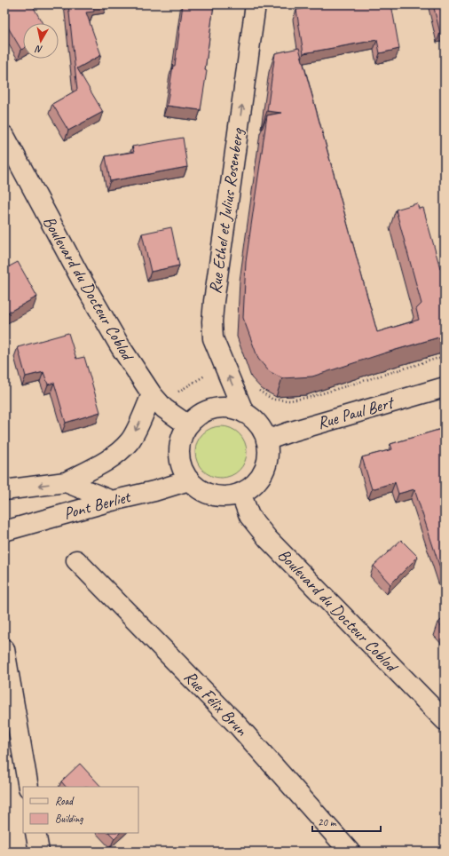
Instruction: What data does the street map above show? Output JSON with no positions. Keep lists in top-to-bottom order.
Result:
{
  "streets": {
    "street": [
      "Rue Ethel et Julius Rosenberg",
      "Boulevard du Docteur Coblod",
      "Rue Paul Bert",
      "Pont Berliet",
      "Rue Félix Brun"
    ]
  },
  "crossings": [
    ["Rue Ethel et Julius Rosenberg", "Boulevard du Docteur Coblod"],
    ["Rue Ethel et Julius Rosenberg", "Rue Paul Bert"],
    ["Rue Ethel et Julius Rosenberg", "Pont Berliet"],
    ["Boulevard du Docteur Coblod", "Rue Paul Bert"],
    ["Boulevard du Docteur Coblod", "Pont Berliet"],
    ["Rue Paul Bert", "Pont Berliet"]
  ],
  "one_way": ["Rue Ethel et Julius Rosenberg"],
  "legend": ["Road", "Building"],
  "scale_bar": "20 m",
  "north": "bottom"
}
